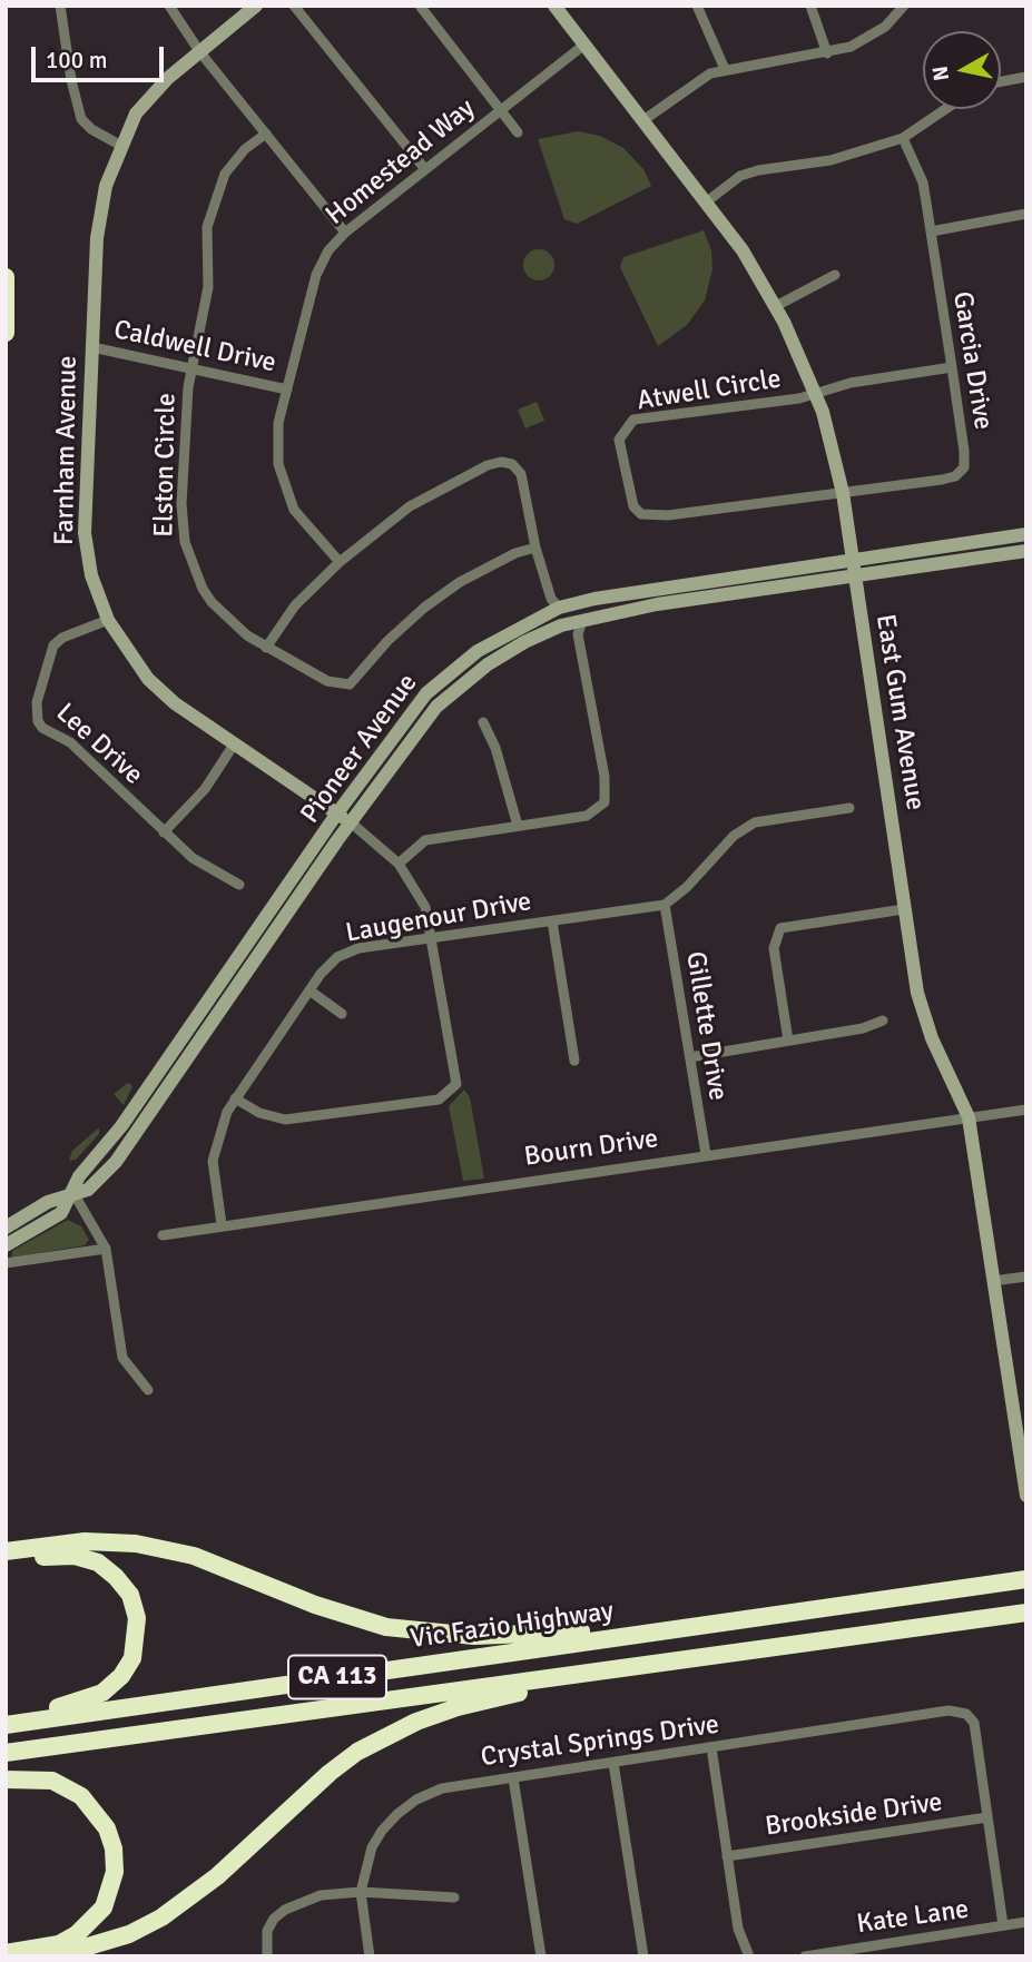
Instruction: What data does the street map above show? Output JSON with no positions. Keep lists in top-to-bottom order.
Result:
{
  "streets": {
    "highway": ["Vic Fazio Highway", "CA 113"],
    "main road": ["Farnham Avenue", "East Gum Avenue", "Pioneer Avenue"],
    "street": [
      "Homestead Way",
      "Caldwell Drive",
      "Garcia Drive",
      "Atwell Circle",
      "Elston Circle",
      "Lee Drive",
      "Laugenour Drive",
      "Gillette Drive",
      "Bourn Drive",
      "Crystal Springs Drive",
      "Brookside Drive",
      "Kate Lane"
    ]
  },
  "crossings": [
    ["Homestead Way", "Caldwell Drive"],
    ["Homestead Way", "East Gum Avenue"],
    ["Caldwell Drive", "Farnham Avenue"],
    ["Caldwell Drive", "Elston Circle"],
    ["Garcia Drive", "Atwell Circle"],
    ["Garcia Drive", "East Gum Avenue"],
    ["Atwell Circle", "East Gum Avenue"],
    ["Farnham Avenue", "Lee Drive"],
    ["Farnham Avenue", "Pioneer Avenue"],
    ["Farnham Avenue", "Laugenour Drive"],
    ["East Gum Avenue", "Pioneer Avenue"],
    ["East Gum Avenue", "Bourn Drive"],
    ["Laugenour Drive", "Gillette Drive"],
    ["Laugenour Drive", "Bourn Drive"],
    ["Gillette Drive", "Bourn Drive"],
    ["Crystal Springs Drive", "Brookside Drive"]
  ],
  "scale_bar": "100 m",
  "north": "left"
}
